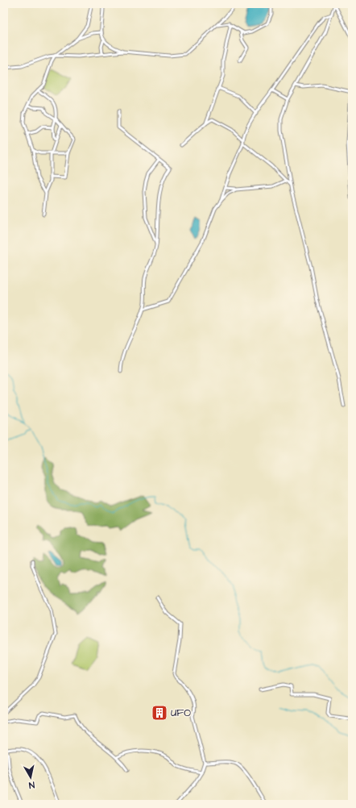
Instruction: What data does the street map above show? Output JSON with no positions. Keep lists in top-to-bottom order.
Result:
{
  "places": {
    "building": ["UFO"]
  },
  "north": "bottom"
}
